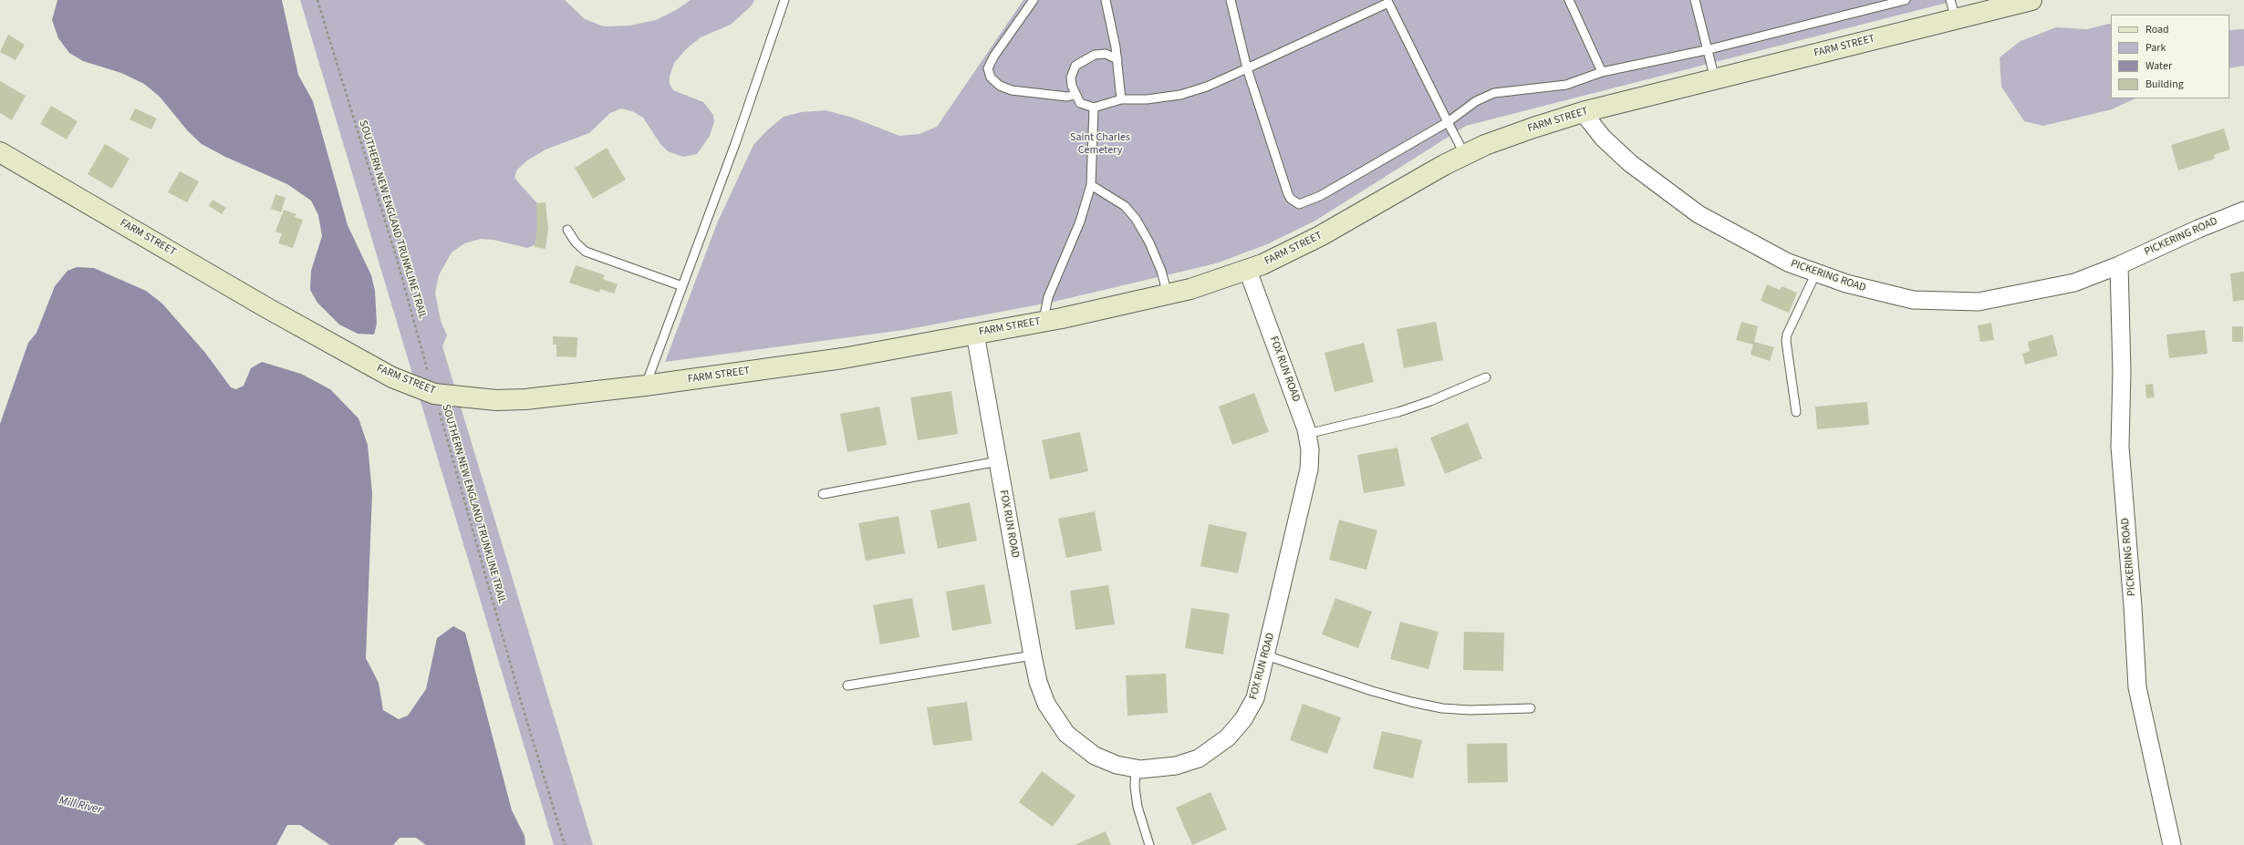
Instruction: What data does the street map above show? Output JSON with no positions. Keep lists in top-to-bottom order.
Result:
{
  "streets": {
    "street": ["FARM STREET", "PICKERING ROAD", "FOX RUN ROAD"],
    "path": ["SOUTHERN NEW ENGLAND TRUNKLINE TRAIL"]
  },
  "crossings": [
    ["FARM STREET", "SOUTHERN NEW ENGLAND TRUNKLINE TRAIL"],
    ["FARM STREET", "PICKERING ROAD"],
    ["FARM STREET", "FOX RUN ROAD"]
  ],
  "water": ["Mill River"],
  "parks": ["Saint Charles Cemetery"],
  "legend": [
    "Road",
    "Park",
    "Water",
    "Building"
  ]
}
